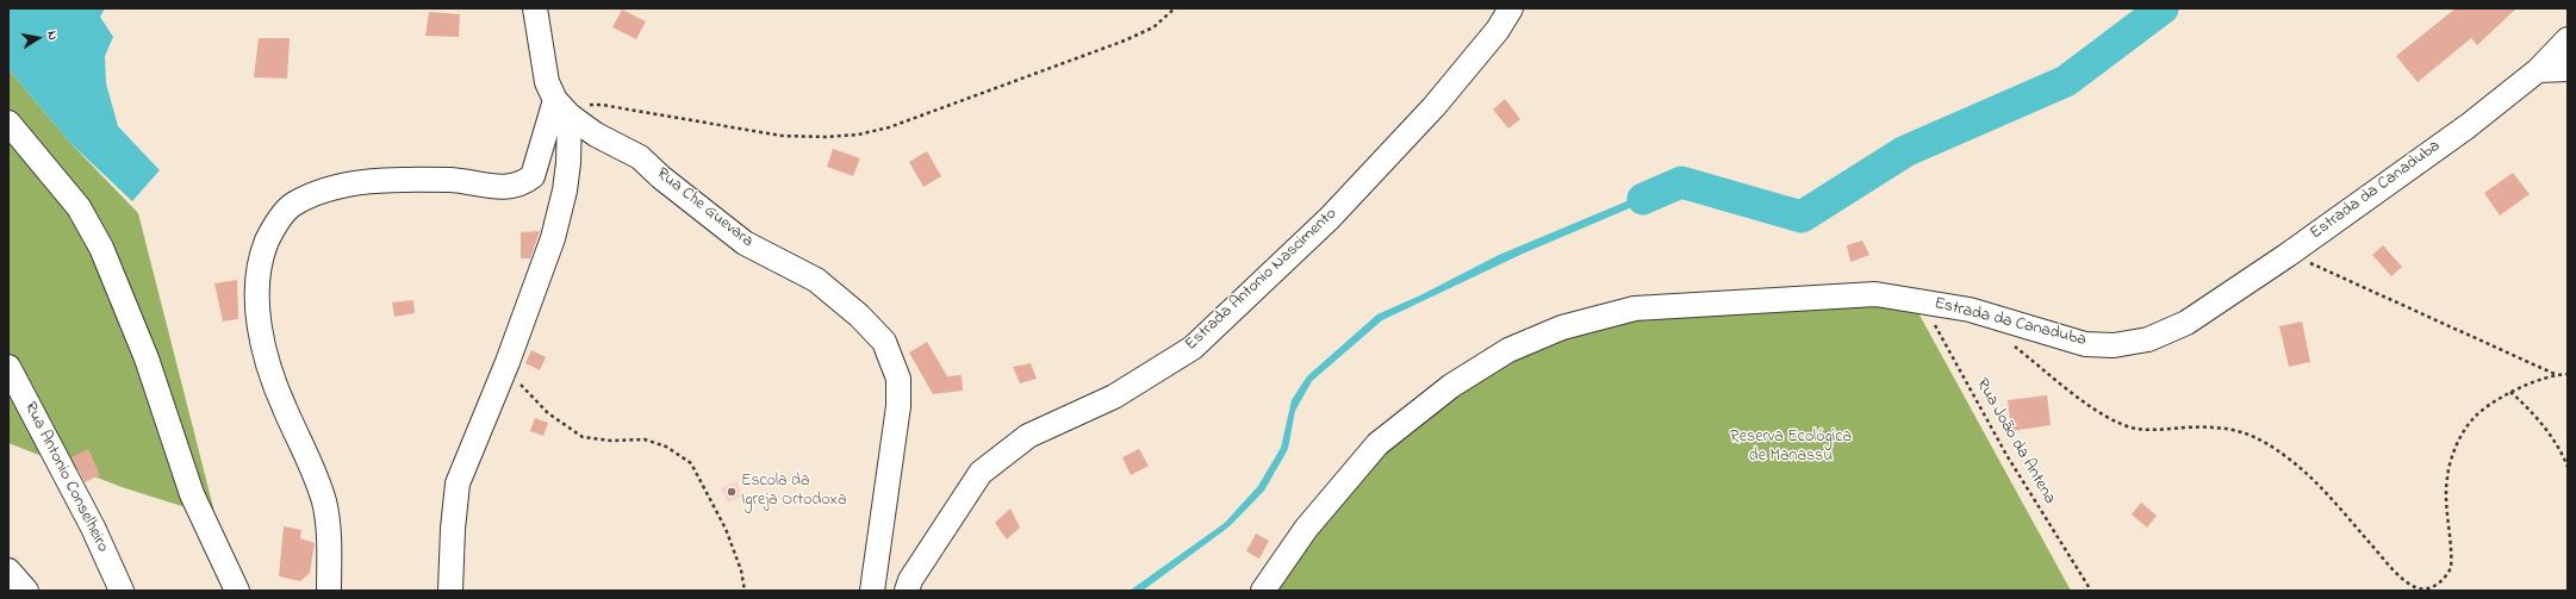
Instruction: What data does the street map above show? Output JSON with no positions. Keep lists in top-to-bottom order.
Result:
{
  "streets": {
    "street": [
      "Estrada da Canaduba",
      "Rua Che Guevara",
      "Estrada Antonio Nascimento",
      "Rua Antonio Conselheiro"
    ],
    "path": ["Rua João da Antena"]
  },
  "crossings": [
    ["Estrada da Canaduba", "Rua João da Antena"]
  ],
  "parks": ["Reserva Ecológica de Manassu"],
  "places": ["Escola da Igreja Ortodoxa"],
  "north": "right"
}
